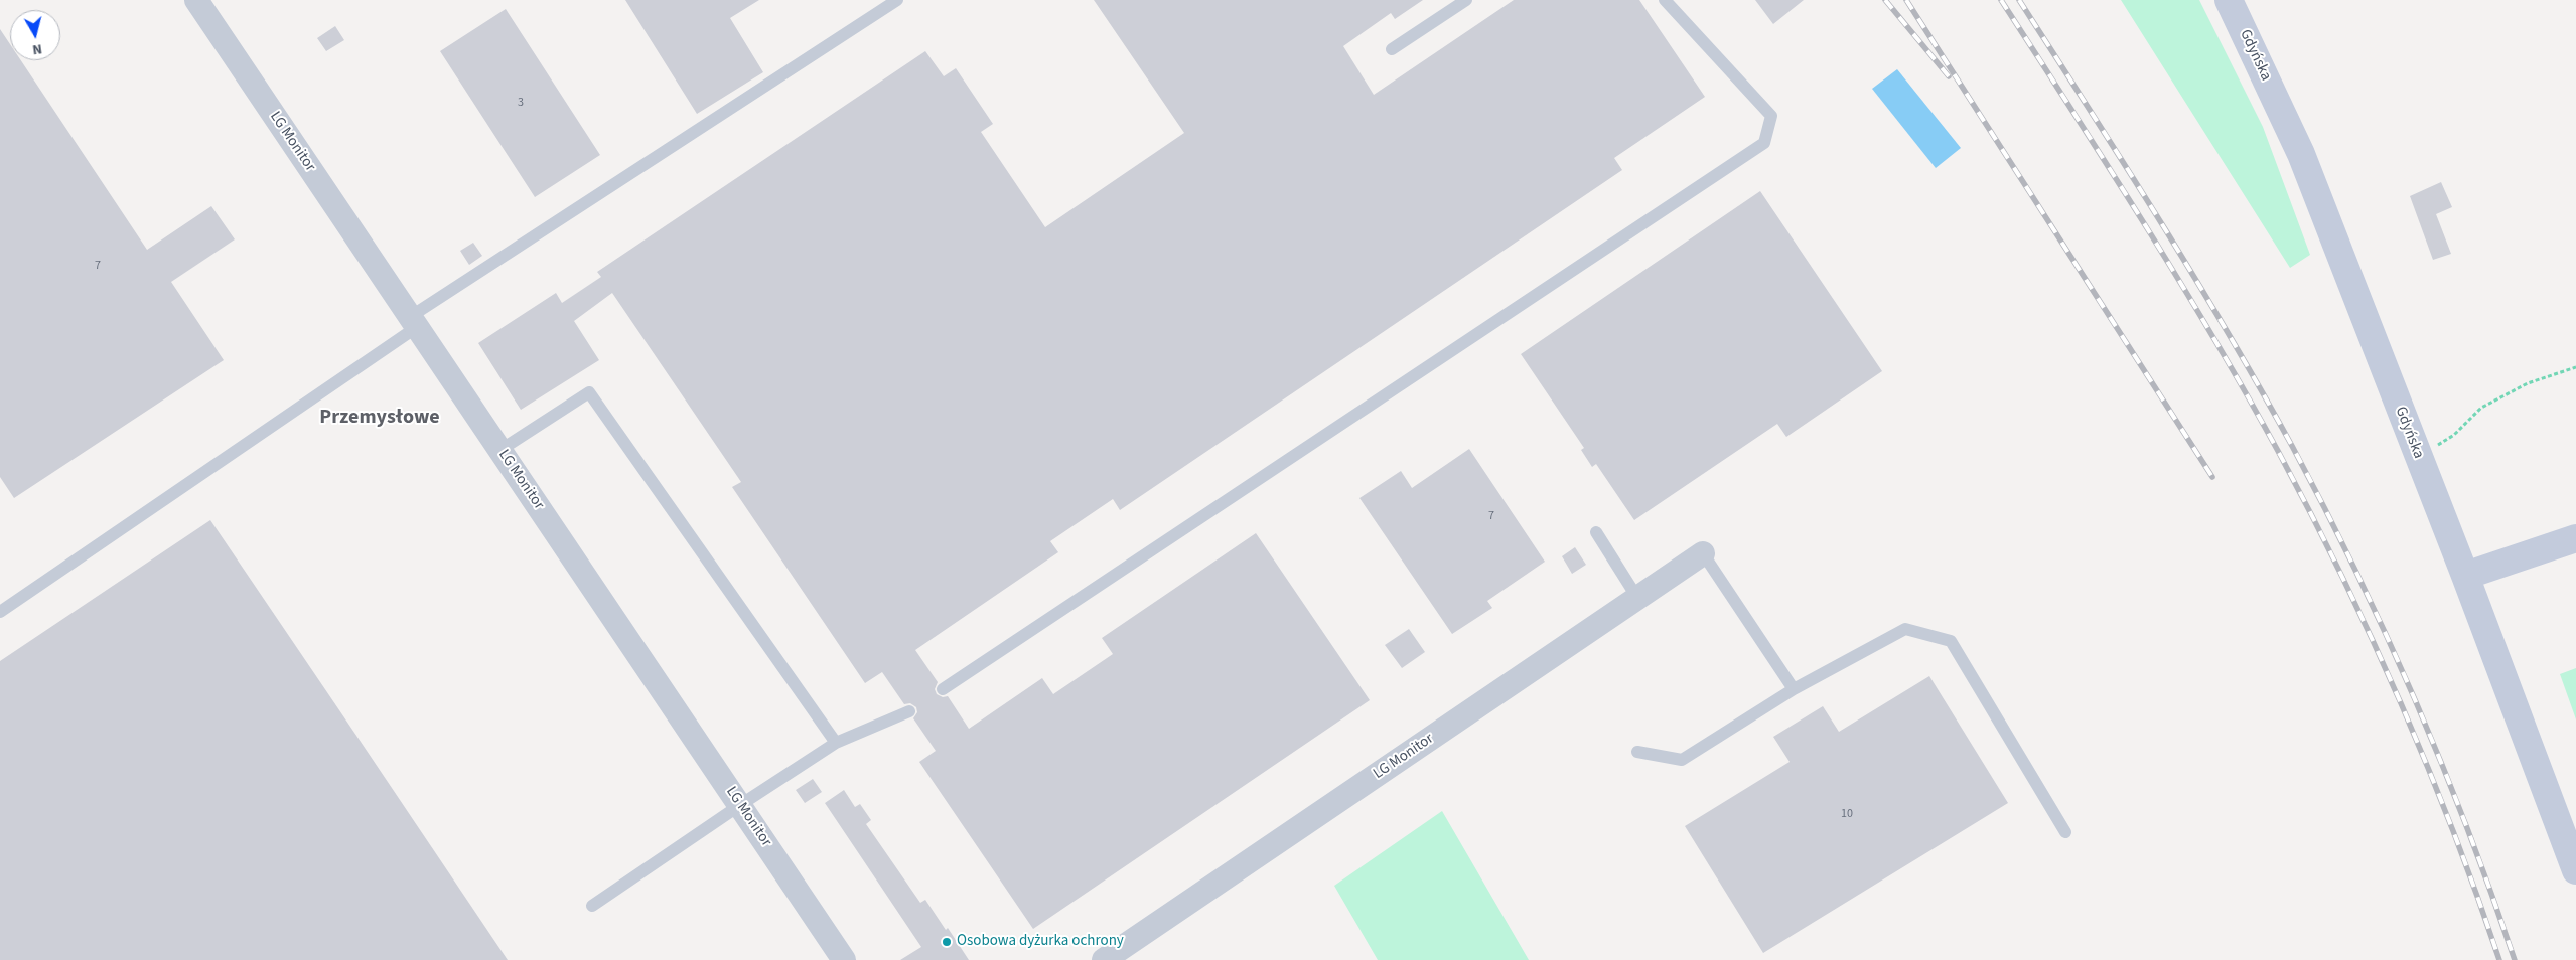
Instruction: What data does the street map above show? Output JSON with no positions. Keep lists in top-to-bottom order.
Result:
{
  "streets": {
    "main road": ["Gdyńska"],
    "street": ["LG Monitor"]
  },
  "districts": ["Przemysłowe"],
  "places": ["Osobowa dyżurka ochrony"],
  "house_numbers": [
    "3",
    "7",
    "7",
    "10"
  ],
  "north": "bottom"
}
